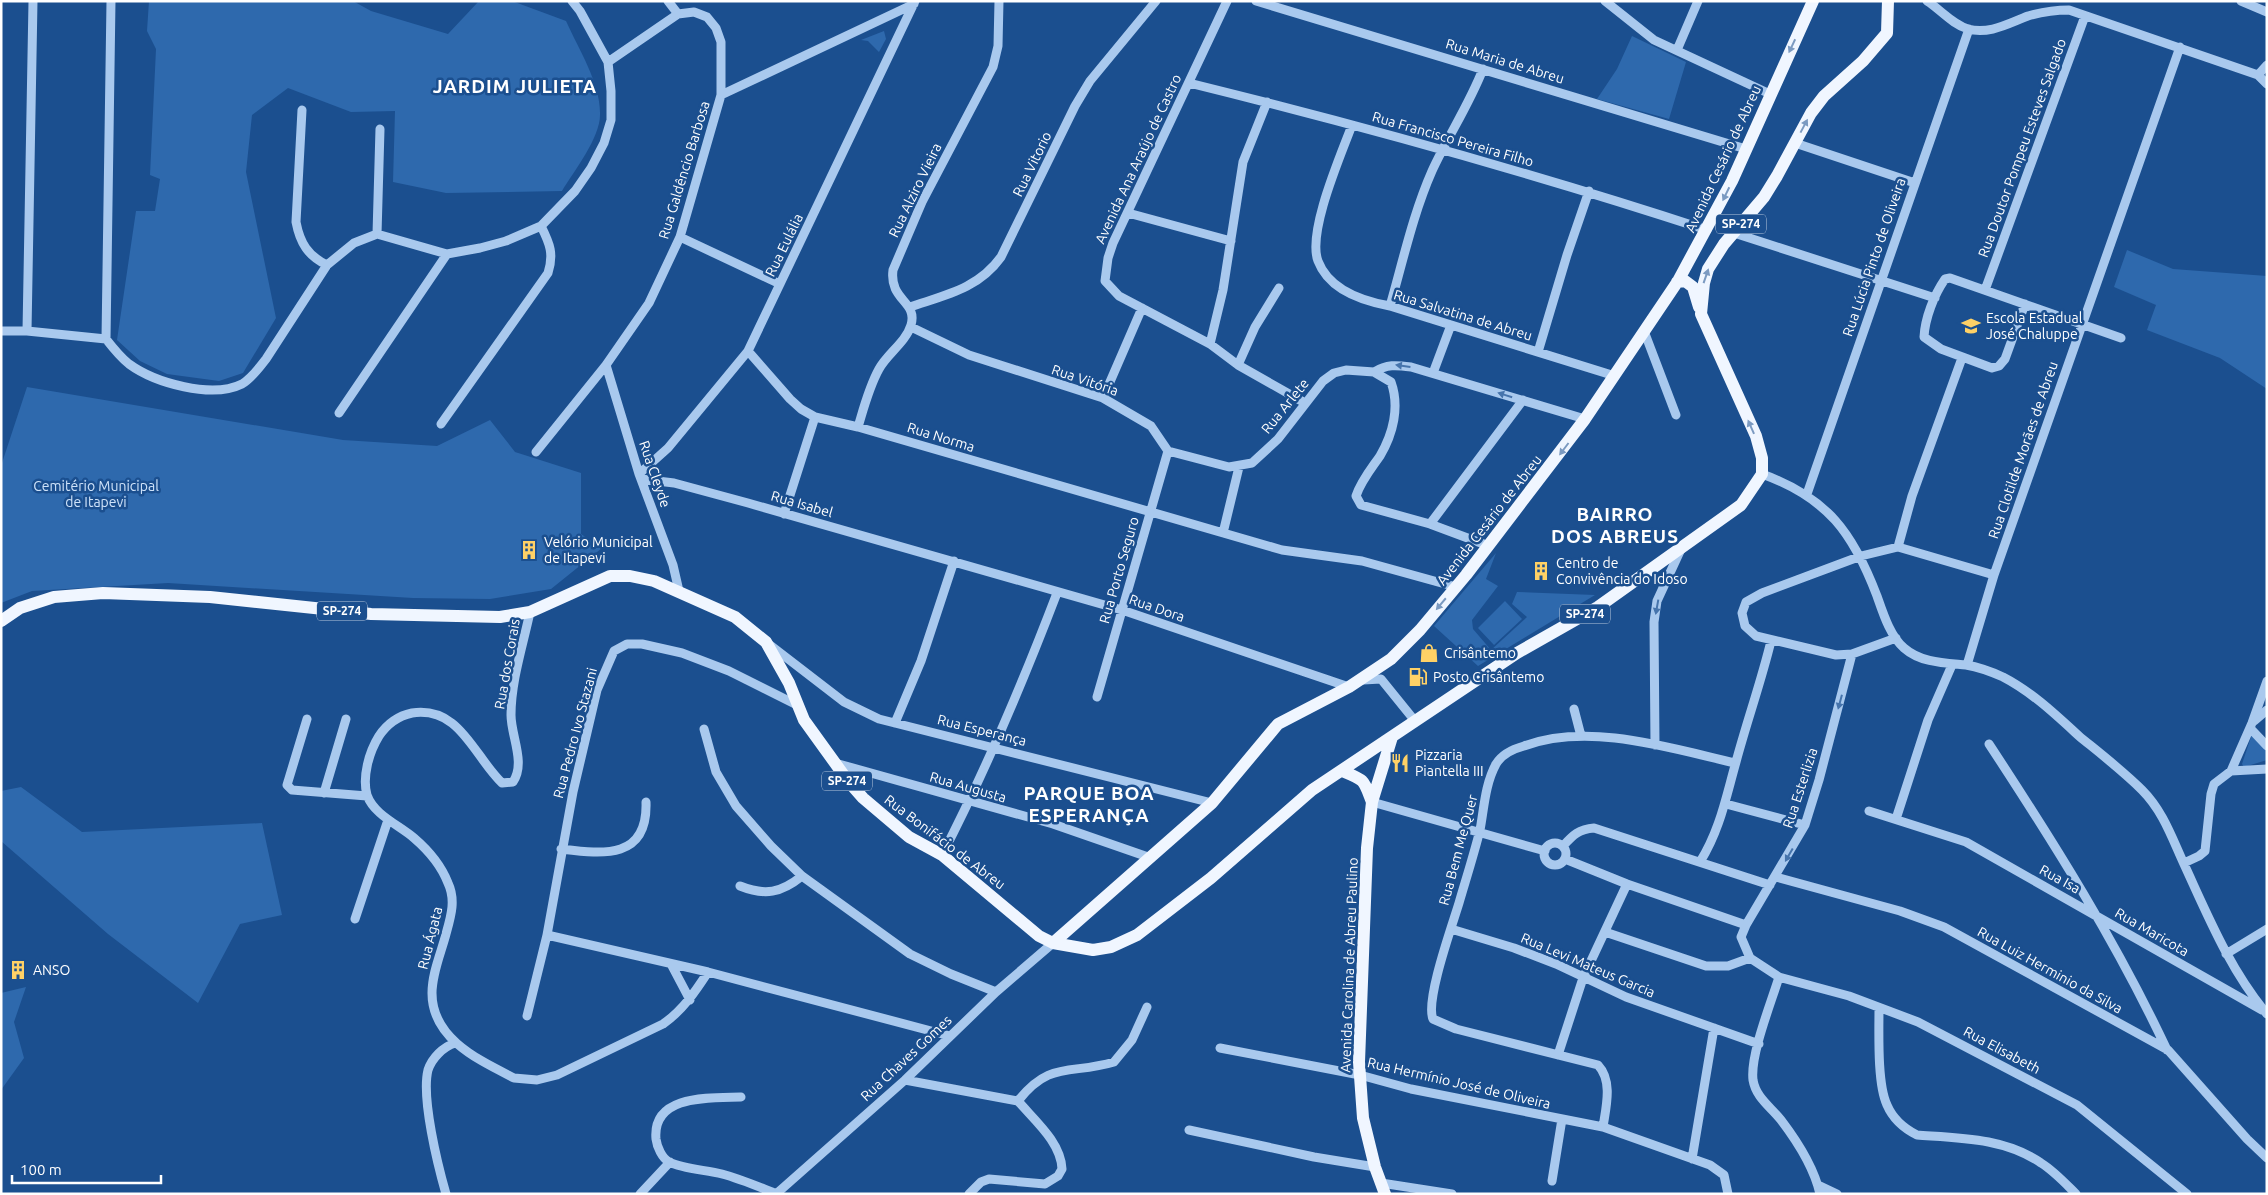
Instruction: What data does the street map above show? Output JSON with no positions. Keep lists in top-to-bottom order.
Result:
{
  "streets": {
    "main road": [
      "Avenida Cesário de Abreu",
      "SP-274",
      "Rua Bonifácio de Abreu",
      "Avenida Carolina de Abreu Paulino"
    ],
    "street": [
      "Rua Maria de Abreu",
      "Rua Francisco Pereira Filho",
      "Rua Doutor Pompeu Esteves Salgado",
      "Avenida Ana Araújo de Castro",
      "Rua Vitorio",
      "Rua Galdêncio Barbosa",
      "Rua Alziro Vieira",
      "Rua Eulália",
      "Rua Lúcia Pinto de Oliveira",
      "Rua Salvatina de Abreu",
      "Rua Vitória",
      "Rua Arlete",
      "Rua Norma",
      "Rua Clotilde Morães de Abreu",
      "Rua Cleyde",
      "Rua Isabel",
      "Rua Porto Seguro",
      "Rua Dora",
      "Rua dos Corais",
      "Rua Esperança",
      "Rua Pedro Ivo Stazani",
      "Rua Augusta",
      "Rua Esterlizia",
      "Rua Bem Me Quer",
      "Rua Isa",
      "Rua Maricota",
      "Rua Ágata",
      "Rua Levi Mateus Garcia",
      "Rua Luiz Herminio da Silva",
      "Rua Elisabeth",
      "Rua Chaves Gomes",
      "Rua Hermínio José de Oliveira"
    ]
  },
  "crossings": [
    ["Rua Maria de Abreu", "Avenida Cesário de Abreu"],
    ["Rua Francisco Pereira Filho", "Avenida Ana Araújo de Castro"],
    ["Rua Francisco Pereira Filho", "Avenida Cesário de Abreu"],
    ["Rua Francisco Pereira Filho", "Rua Salvatina de Abreu"],
    ["Avenida Ana Araújo de Castro", "Rua Arlete"],
    ["Avenida Cesário de Abreu", "Rua Salvatina de Abreu"],
    ["Avenida Cesário de Abreu", "Rua Dora"],
    ["Avenida Cesário de Abreu", "Rua Esperança"],
    ["Avenida Cesário de Abreu", "Rua Augusta"],
    ["Avenida Cesário de Abreu", "Rua Bonifácio de Abreu"],
    ["Avenida Cesário de Abreu", "Rua Chaves Gomes"],
    ["Rua Vitorio", "Rua Alziro Vieira"],
    ["Rua Galdêncio Barbosa", "Rua Eulália"],
    ["Rua Galdêncio Barbosa", "Rua Cleyde"],
    ["SP-274", "Rua Cleyde"],
    ["SP-274", "Rua dos Corais"],
    ["SP-274", "Rua Bonifácio de Abreu"],
    ["SP-274", "Avenida Carolina de Abreu Paulino"],
    ["Rua Eulália", "Rua Norma"],
    ["Rua Eulália", "Rua Cleyde"],
    ["Rua Eulália", "Rua Isabel"],
    ["Rua Vitória", "Rua Porto Seguro"],
    ["Rua Norma", "Rua Porto Seguro"],
    ["Rua Cleyde", "Rua Isabel"],
    ["Rua Cleyde", "Rua Bonifácio de Abreu"],
    ["Rua Isabel", "Rua Dora"],
    ["Rua Porto Seguro", "Rua Dora"],
    ["Rua Esperança", "Rua Bonifácio de Abreu"],
    ["Rua Pedro Ivo Stazani", "Rua Bonifácio de Abreu"],
    ["Rua Augusta", "Rua Bonifácio de Abreu"],
    ["Rua Esterlizia", "Rua Luiz Herminio da Silva"],
    ["Rua Bonifácio de Abreu", "Avenida Carolina de Abreu Paulino"],
    ["Rua Bonifácio de Abreu", "Rua Chaves Gomes"],
    ["Rua Bem Me Quer", "Rua Levi Mateus Garcia"],
    ["Rua Isa", "Rua Maricota"],
    ["Avenida Carolina de Abreu Paulino", "Rua Hermínio José de Oliveira"]
  ],
  "one_way": ["Rua Esterlizia"],
  "districts": ["JARDIM JULIETA", "BAIRRO DOS ABREUS", "PARQUE BOA ESPERANÇA"],
  "parks": ["Cemitério Municipal de Itapevi"],
  "places": {
    "school or university": ["Escola Estadual José Chaluppe"],
    "building": ["Velório Municipal de Itapevi", "Centro de Convivência do Idoso", "ANSO"],
    "shop": ["Crisântemo"],
    "fuel station": ["Posto Crisântemo"],
    "restaurant": ["Pizzaria Piantella III"]
  },
  "scale_bar": "100 m"
}
